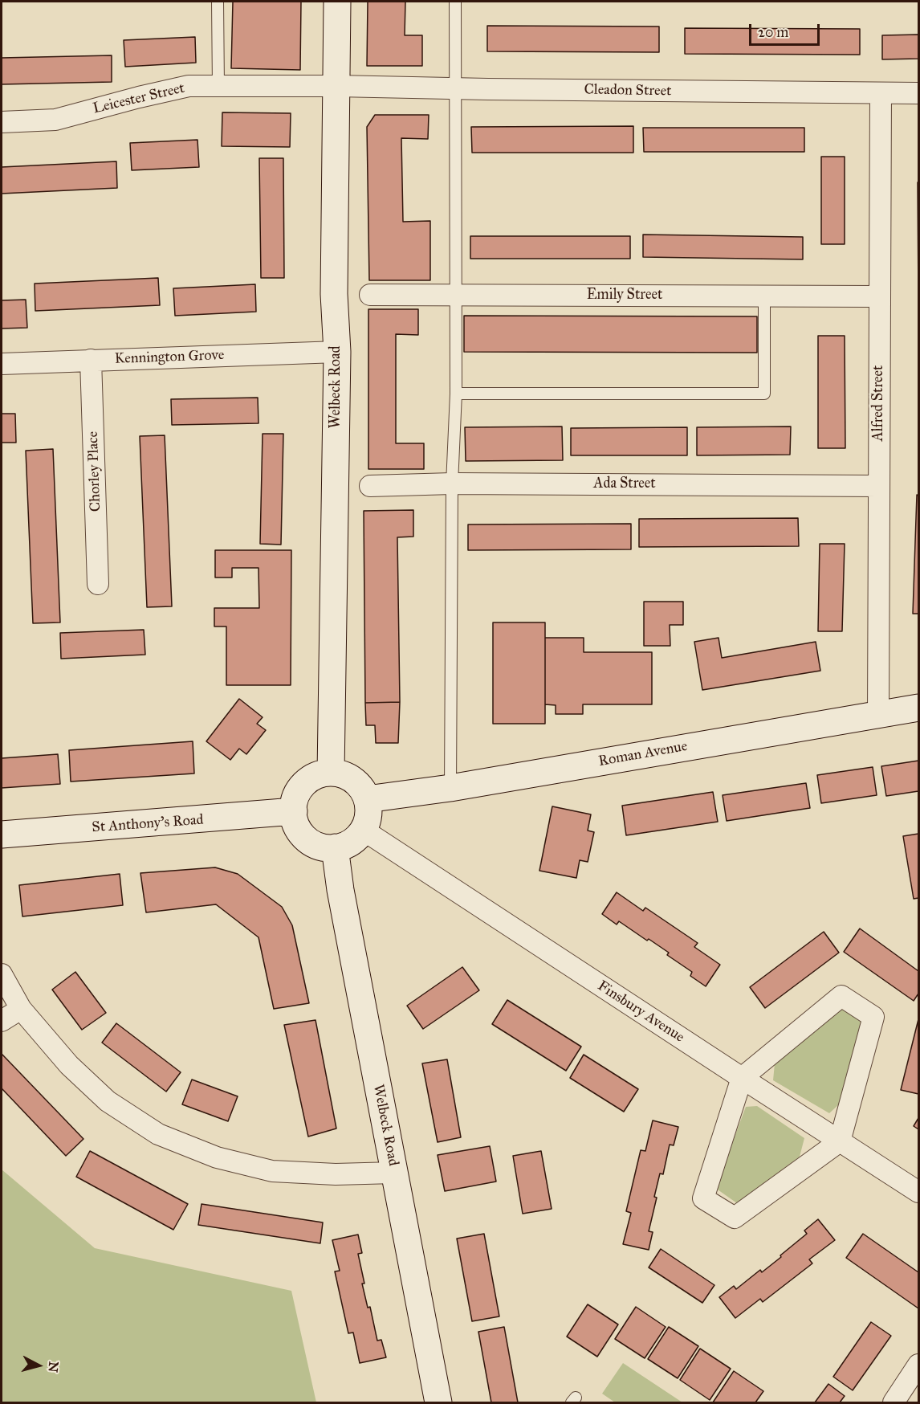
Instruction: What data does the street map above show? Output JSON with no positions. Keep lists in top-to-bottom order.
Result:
{
  "streets": {
    "main road": ["Welbeck Road", "Roman Avenue", "St Anthony's Road"],
    "street": [
      "Cleadon Street",
      "Leicester Street",
      "Emily Street",
      "Kennington Grove",
      "Alfred Street",
      "Chorley Place",
      "Ada Street",
      "Finsbury Avenue"
    ]
  },
  "crossings": [
    ["Cleadon Street", "Leicester Street"],
    ["Cleadon Street", "Welbeck Road"],
    ["Cleadon Street", "Alfred Street"],
    ["Leicester Street", "Welbeck Road"],
    ["Emily Street", "Alfred Street"],
    ["Kennington Grove", "Welbeck Road"],
    ["Kennington Grove", "Chorley Place"],
    ["Welbeck Road", "Roman Avenue"],
    ["Welbeck Road", "St Anthony's Road"],
    ["Welbeck Road", "Finsbury Avenue"],
    ["Alfred Street", "Ada Street"],
    ["Alfred Street", "Roman Avenue"],
    ["Roman Avenue", "St Anthony's Road"],
    ["Roman Avenue", "Finsbury Avenue"],
    ["St Anthony's Road", "Finsbury Avenue"]
  ],
  "scale_bar": "20 m",
  "north": "right"
}
